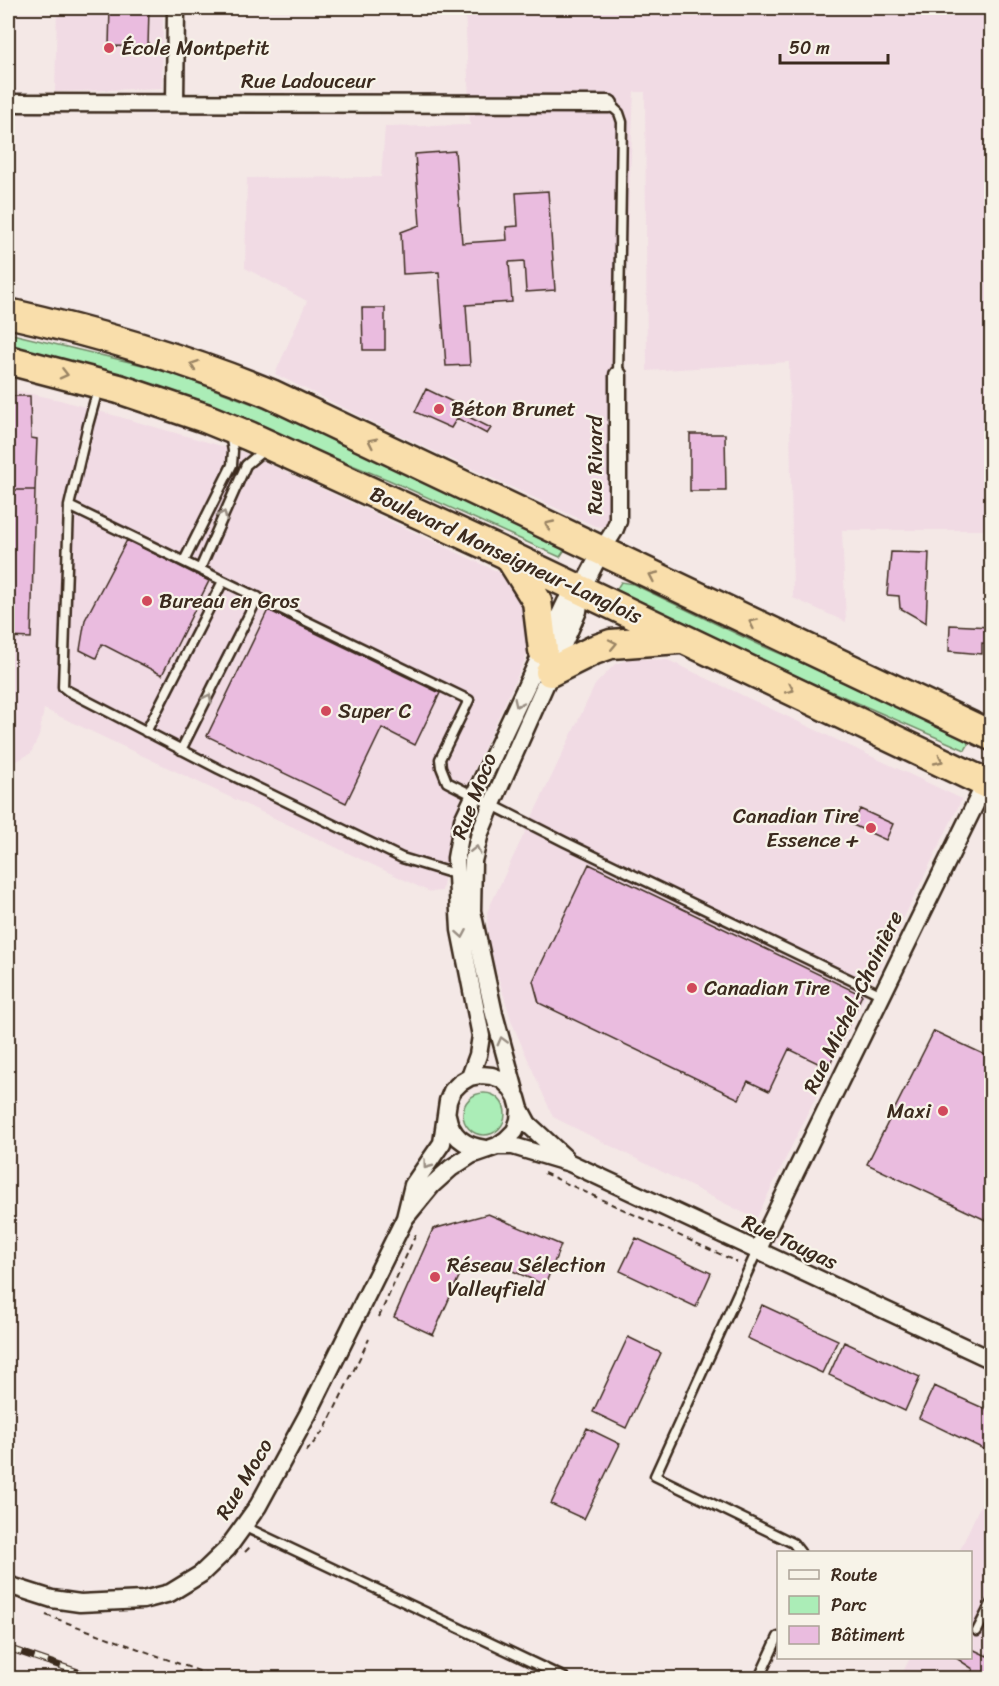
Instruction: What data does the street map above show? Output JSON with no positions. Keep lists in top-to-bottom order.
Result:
{
  "streets": {
    "highway": ["Boulevard Monseigneur-Langlois"],
    "street": [
      "Rue Ladouceur",
      "Rue Rivard",
      "Rue Moco",
      "Rue Michel-Choinière",
      "Rue Tougas"
    ]
  },
  "crossings": [
    ["Rue Rivard", "Boulevard Monseigneur-Langlois"],
    ["Rue Rivard", "Rue Moco"],
    ["Boulevard Monseigneur-Langlois", "Rue Moco"],
    ["Boulevard Monseigneur-Langlois", "Rue Michel-Choinière"],
    ["Rue Moco", "Rue Tougas"],
    ["Rue Michel-Choinière", "Rue Tougas"]
  ],
  "places": [
    "École Montpetit",
    "Béton Brunet",
    "Bureau en Gros",
    "Super C",
    "Canadian Tire Essence +",
    "Canadian Tire",
    "Maxi",
    "Réseau Sélection Valleyfield"
  ],
  "legend": ["Route", "Parc", "Bâtiment"],
  "scale_bar": "50 m"
}
